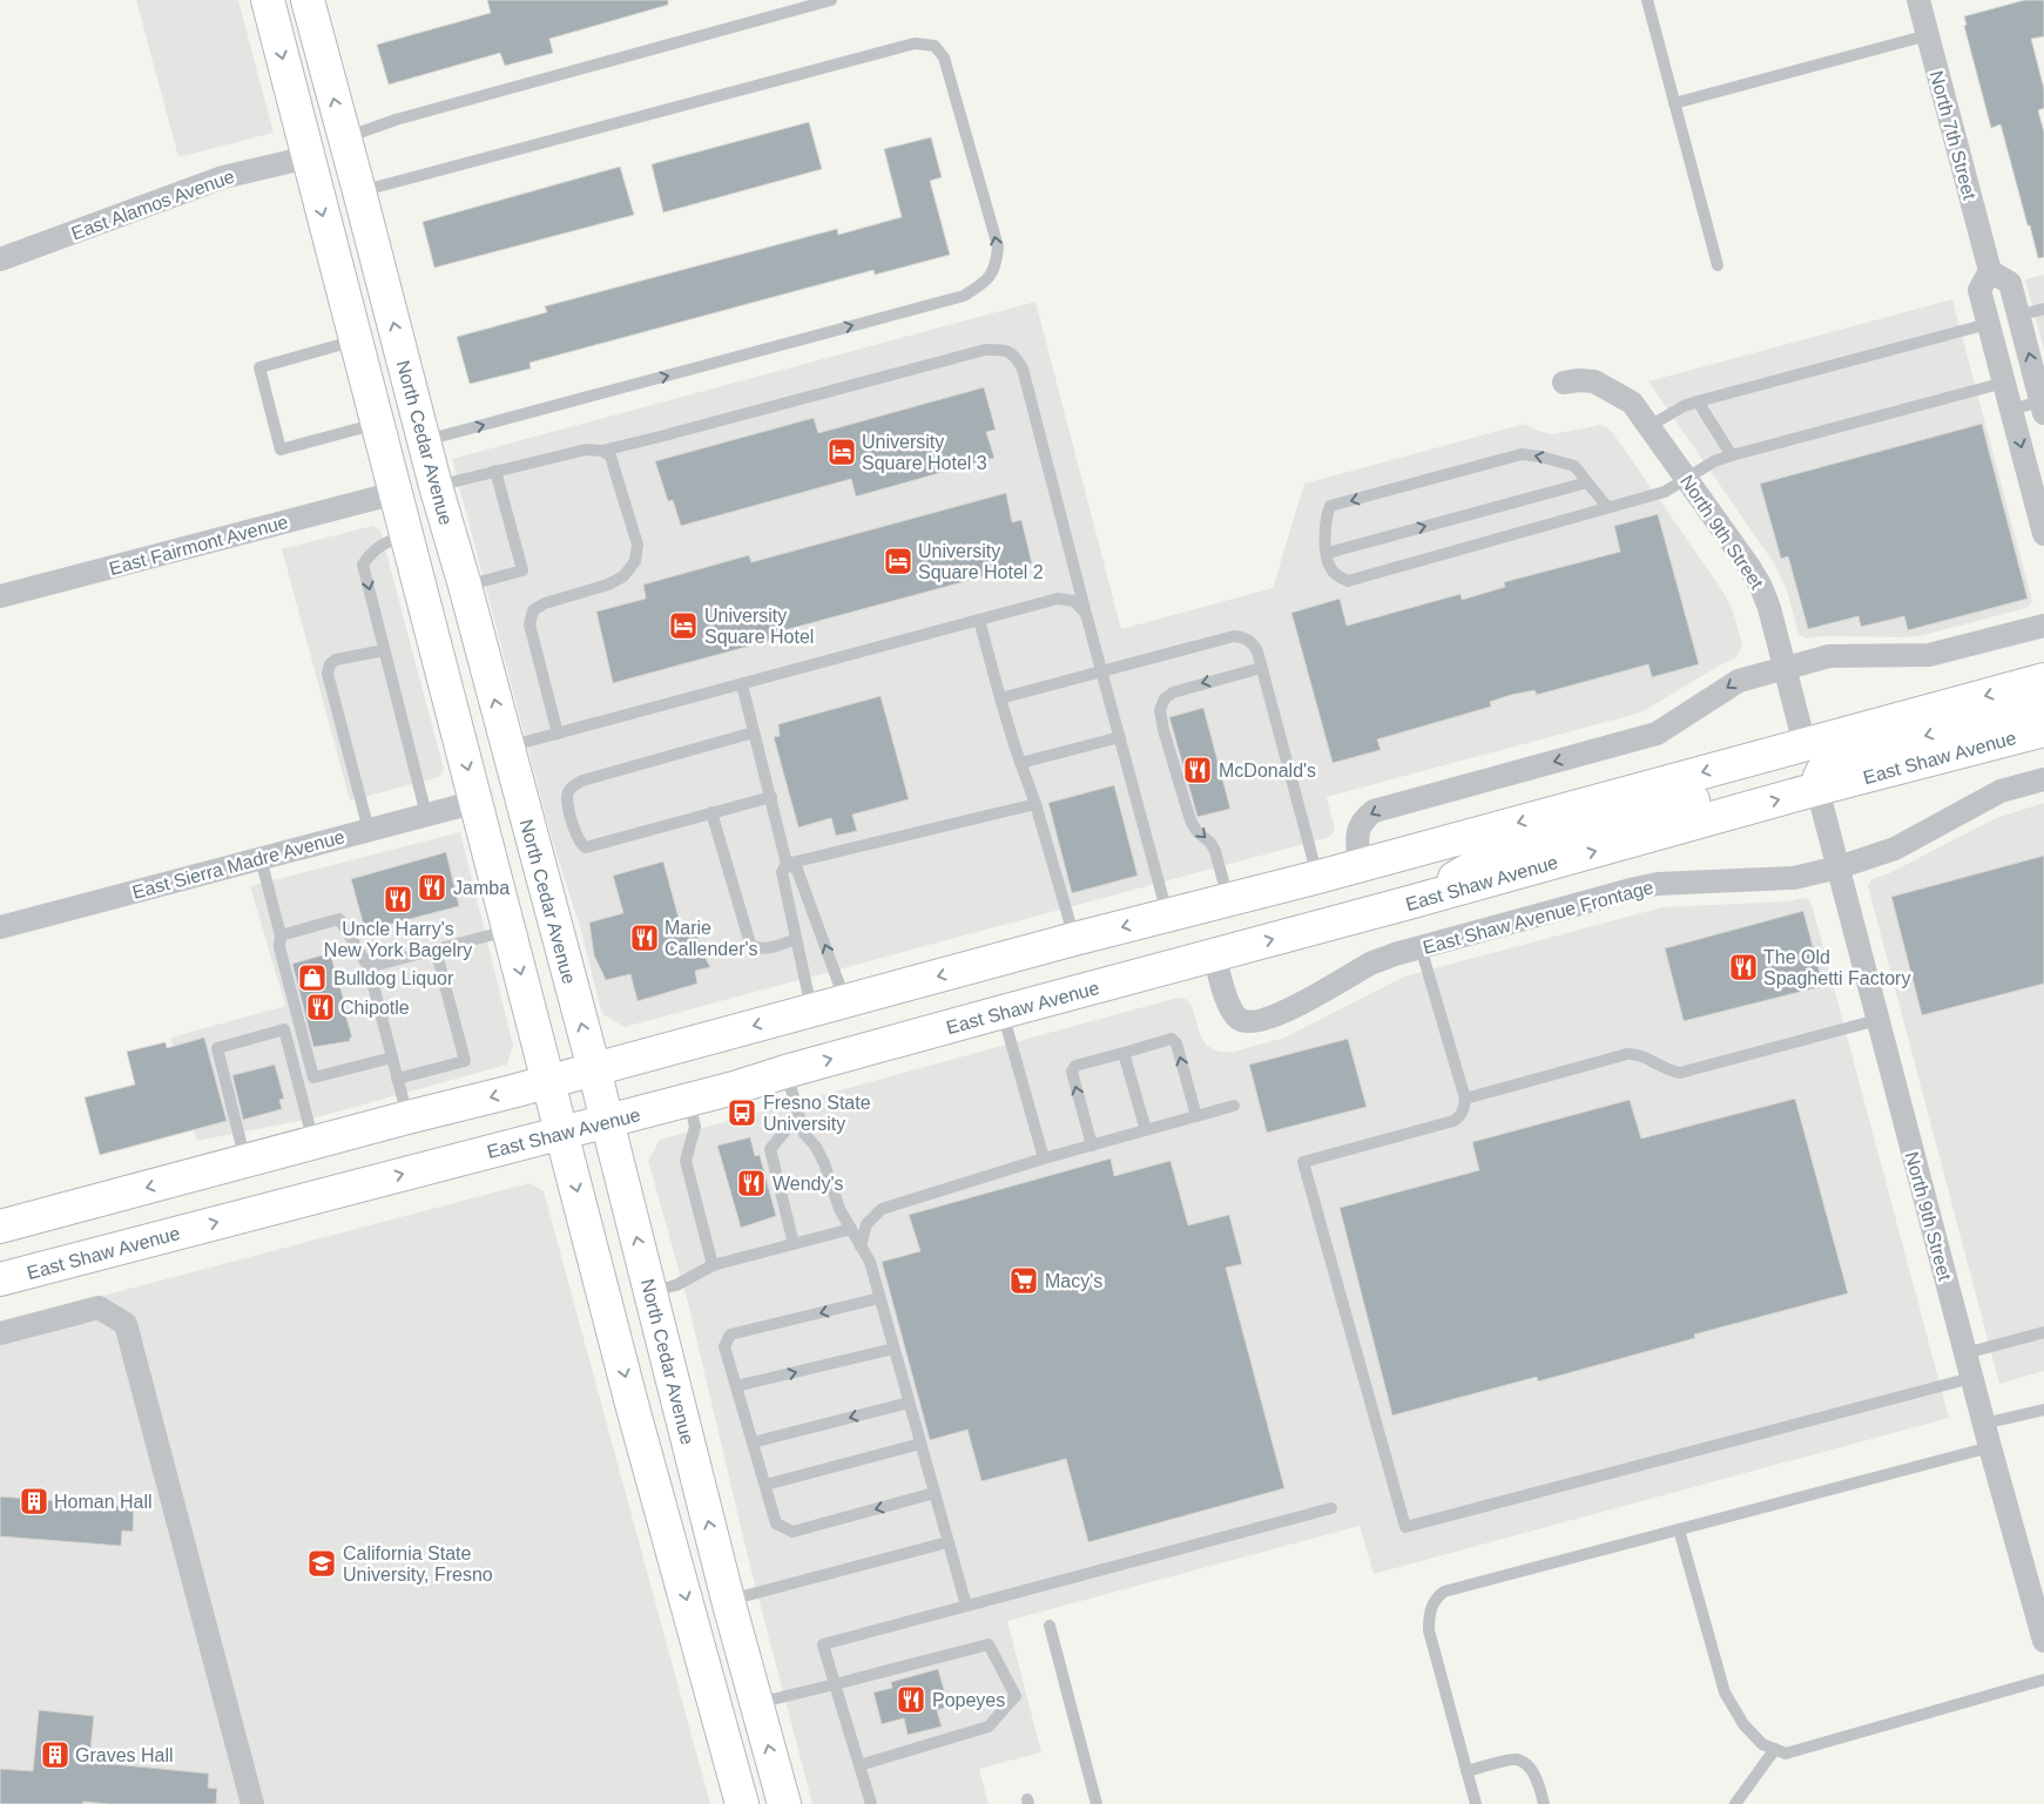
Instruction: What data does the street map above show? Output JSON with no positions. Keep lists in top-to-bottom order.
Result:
{
  "streets": {
    "main road": ["North Cedar Avenue", "East Shaw Avenue"],
    "street": [
      "North 7th Street",
      "East Alamos Avenue",
      "North 9th Street",
      "East Fairmont Avenue",
      "East Sierra Madre Avenue",
      "East Shaw Avenue Frontage"
    ]
  },
  "crossings": [
    ["North Cedar Avenue", "East Shaw Avenue"],
    ["North 9th Street", "East Shaw Avenue"],
    ["North 9th Street", "East Shaw Avenue Frontage"],
    ["East Shaw Avenue", "East Shaw Avenue Frontage"]
  ],
  "places": {
    "hotel": ["University Square Hotel 3", "University Square Hotel 2", "University Square Hotel"],
    "restaurant": [
      "McDonald's",
      "Jamba",
      "Uncle Harry's New York Bagelry",
      "Marie Callender's",
      "The Old Spaghetti Factory",
      "Chipotle",
      "Wendy's",
      "Popeyes"
    ],
    "shop": ["Bulldog Liquor"],
    "bus stop": ["Fresno State University"],
    "supermarket": ["Macy's"],
    "building": ["Homan Hall", "Graves Hall"],
    "school or university": ["California State University, Fresno"]
  }
}
